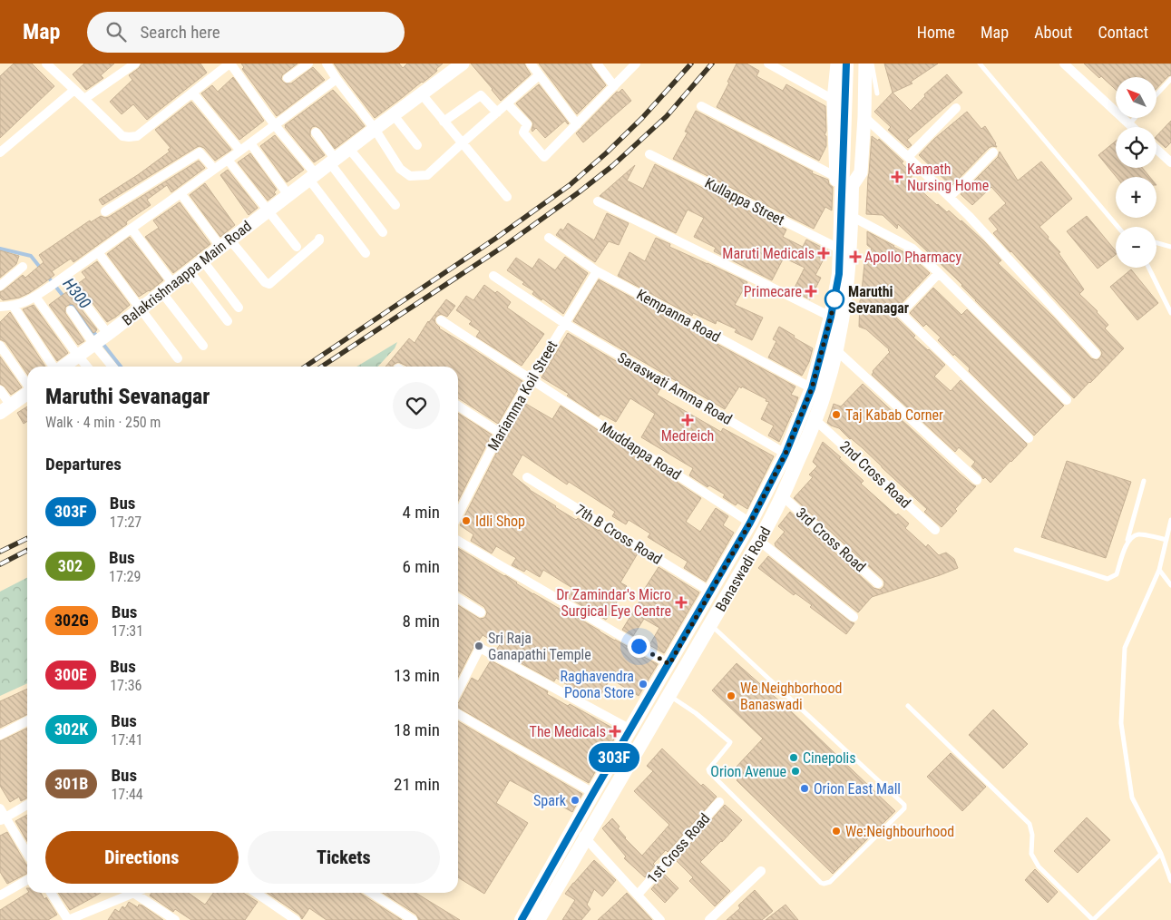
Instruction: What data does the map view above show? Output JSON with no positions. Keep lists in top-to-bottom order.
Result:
{
  "streets": {
    "main road": ["Banaswadi Road"],
    "street": [
      "Kullappa Street",
      "Balakrishnaappa Main Road",
      "Kempanna Road",
      "Saraswati Amma Road",
      "Mariamma Koil Street",
      "Muddappa Road",
      "2nd Cross Road",
      "7th B Cross Road",
      "3rd Cross Road",
      "1st Cross Road"
    ]
  },
  "crossings": [
    ["Kullappa Street", "Banaswadi Road"],
    ["Kempanna Road", "Mariamma Koil Street"],
    ["Kempanna Road", "Banaswadi Road"],
    ["Saraswati Amma Road", "Mariamma Koil Street"],
    ["Saraswati Amma Road", "Banaswadi Road"],
    ["Mariamma Koil Street", "Muddappa Road"],
    ["Muddappa Road", "Banaswadi Road"],
    ["2nd Cross Road", "Banaswadi Road"],
    ["7th B Cross Road", "Banaswadi Road"],
    ["3rd Cross Road", "Banaswadi Road"]
  ],
  "water": ["H300"],
  "places": {
    "health": [
      "Kamath Nursing Home",
      "Maruti Medicals",
      "Apollo Pharmacy",
      "Primecare",
      "Medreich",
      "Dr Zamindar's Micro Surgical Eye Centre",
      "The Medicals"
    ],
    "other": [
      "Maruthi Sevanagar",
      "Taj Kabab Corner",
      "Idli Shop",
      "Sri Raja Ganapathi Temple",
      "Raghavendra Poona Store",
      "We Neighborhood Banaswadi",
      "Cinepolis",
      "Orion Avenue",
      "Orion East Mall",
      "Spark",
      "We:Neighbourhood"
    ]
  },
  "lines": ["bus line 303F"],
  "north": "top left",
  "page": {
    "header": "Map",
    "search": "Search here",
    "nav": [
      "Home",
      "Map",
      "About",
      "Contact"
    ],
    "on_map": "303F",
    "map_buttons": ["+", "−"],
    "heading": [
      ["Maruthi Sevanagar", "Walk · 4 min · 250 m"],
      "Departures"
    ],
    "list": [
      {
        "mark": "303F",
        "name": "Bus",
        "note": "17:27",
        "value": "4 min"
      },
      {
        "mark": "302",
        "name": "Bus",
        "note": "17:29",
        "value": "6 min"
      },
      {
        "mark": "302G",
        "name": "Bus",
        "note": "17:31",
        "value": "8 min"
      },
      {
        "mark": "300E",
        "name": "Bus",
        "note": "17:36",
        "value": "13 min"
      },
      {
        "mark": "302K",
        "name": "Bus",
        "note": "17:41",
        "value": "18 min"
      },
      {
        "mark": "301B",
        "name": "Bus",
        "note": "17:44",
        "value": "21 min"
      }
    ],
    "buttons": ["Directions", "Tickets"]
  }
}
